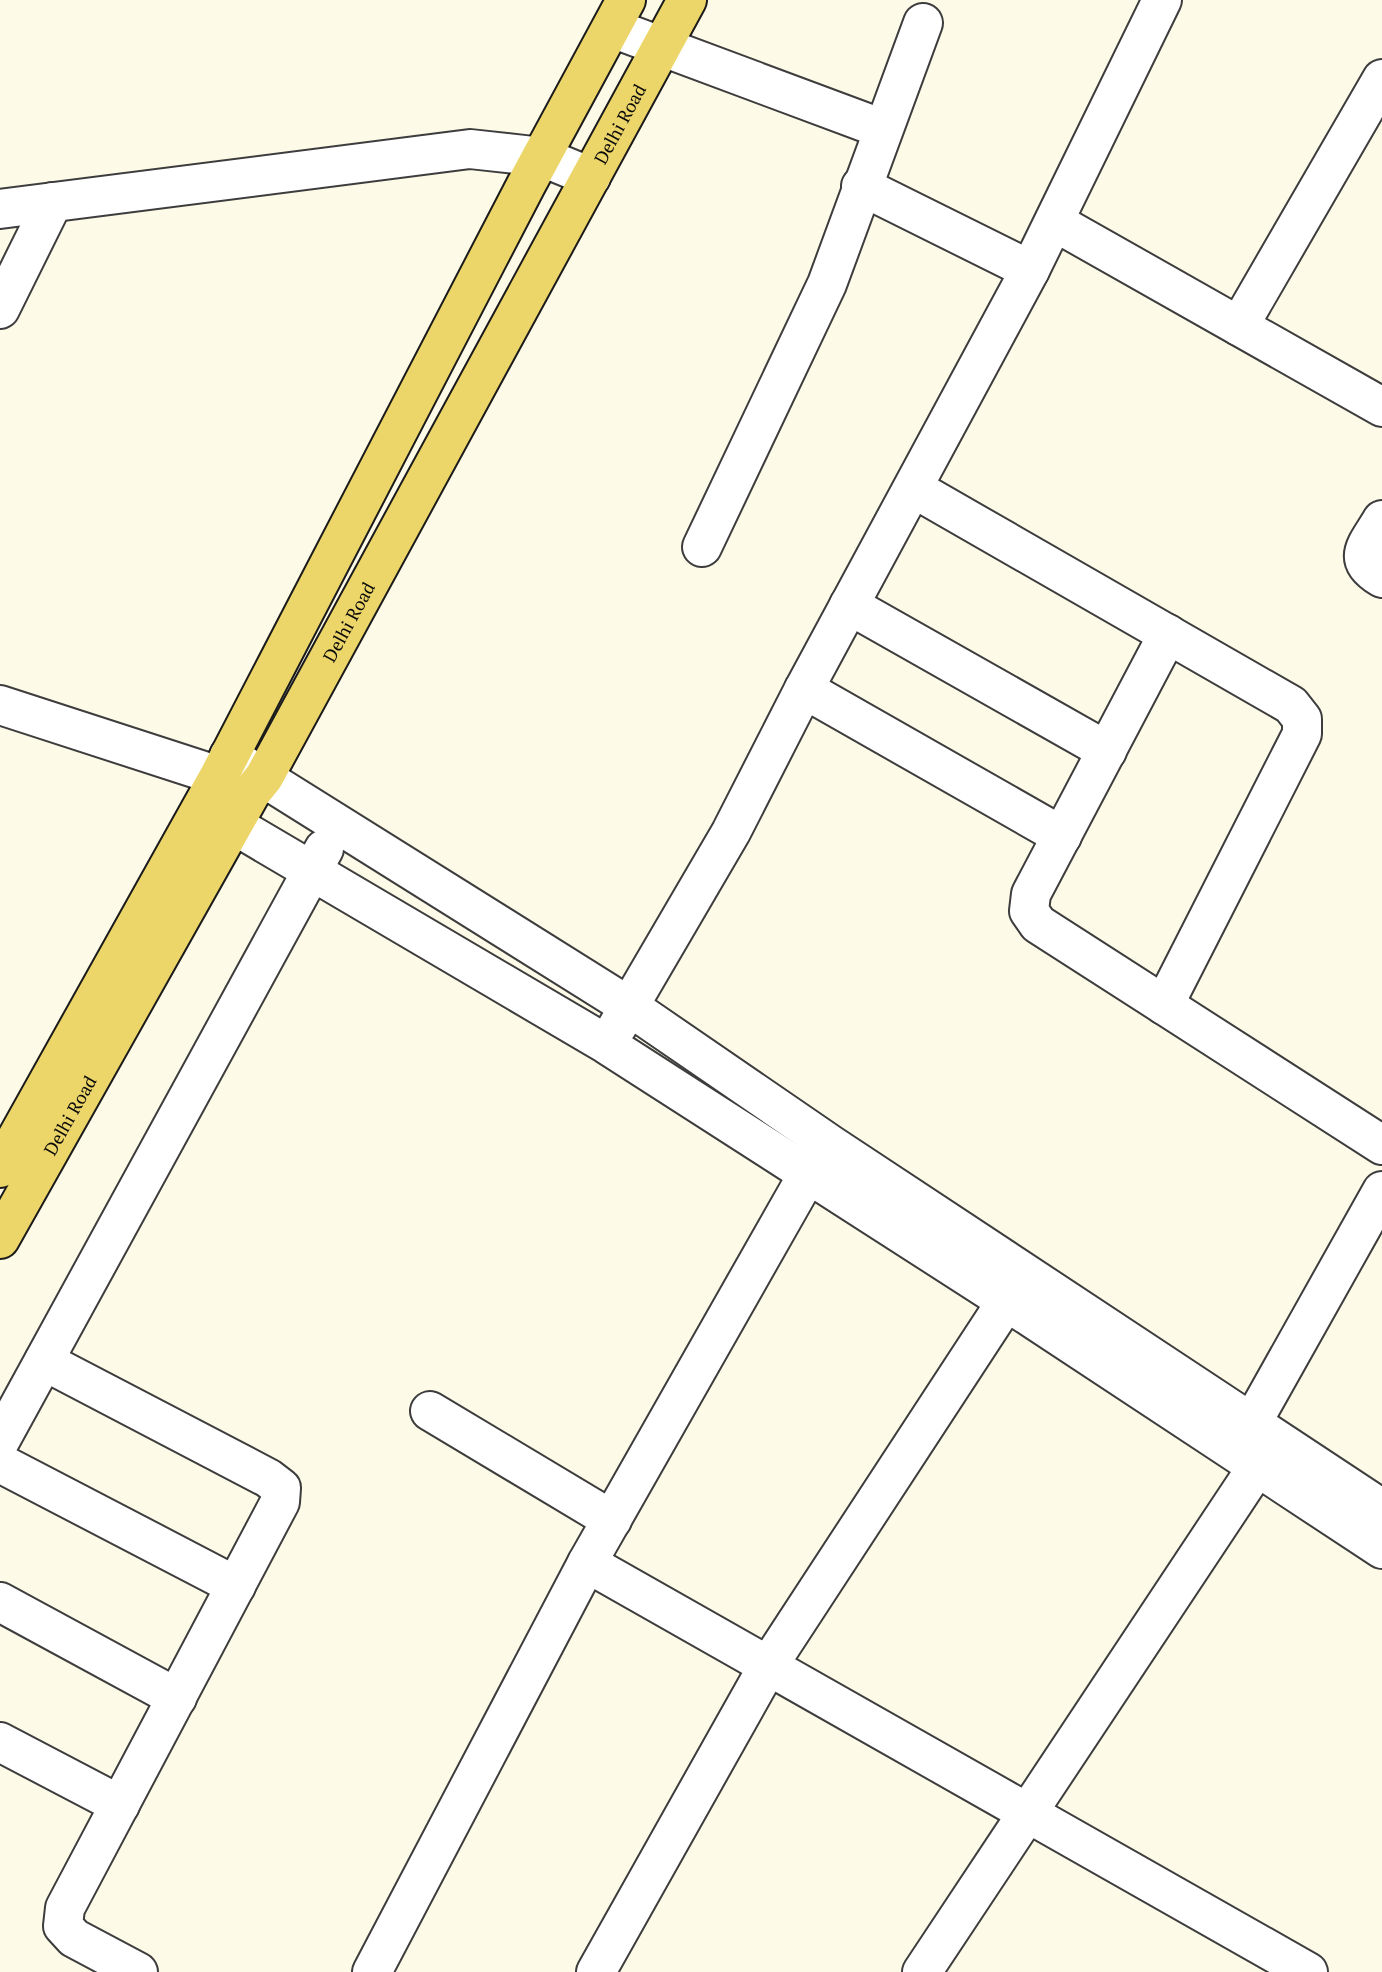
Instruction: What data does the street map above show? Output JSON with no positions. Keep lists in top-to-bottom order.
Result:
{
  "streets": {
    "main road": ["Delhi Road"]
  }
}
